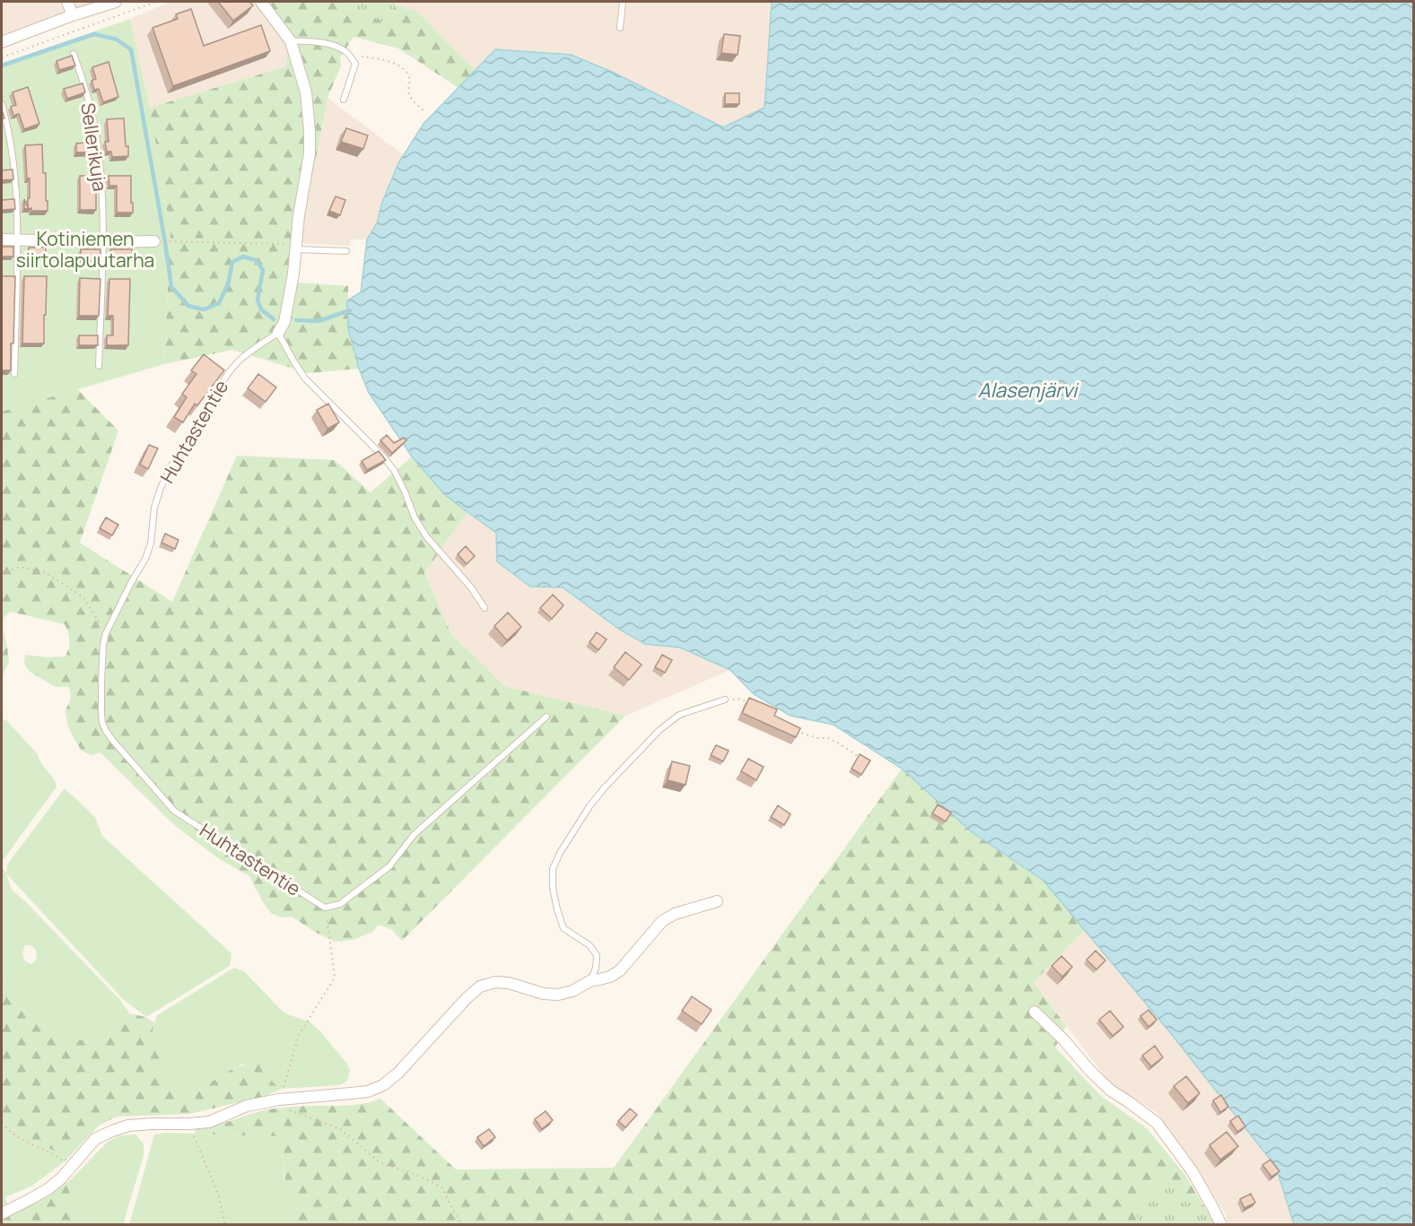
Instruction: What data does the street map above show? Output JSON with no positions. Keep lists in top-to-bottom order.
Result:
{
  "streets": {
    "lane": ["Sellerikuja", "Huhtastentie"]
  },
  "water": ["Alasenjärvi"],
  "parks": ["Kotiniemen siirtolapuutarha"]
}
